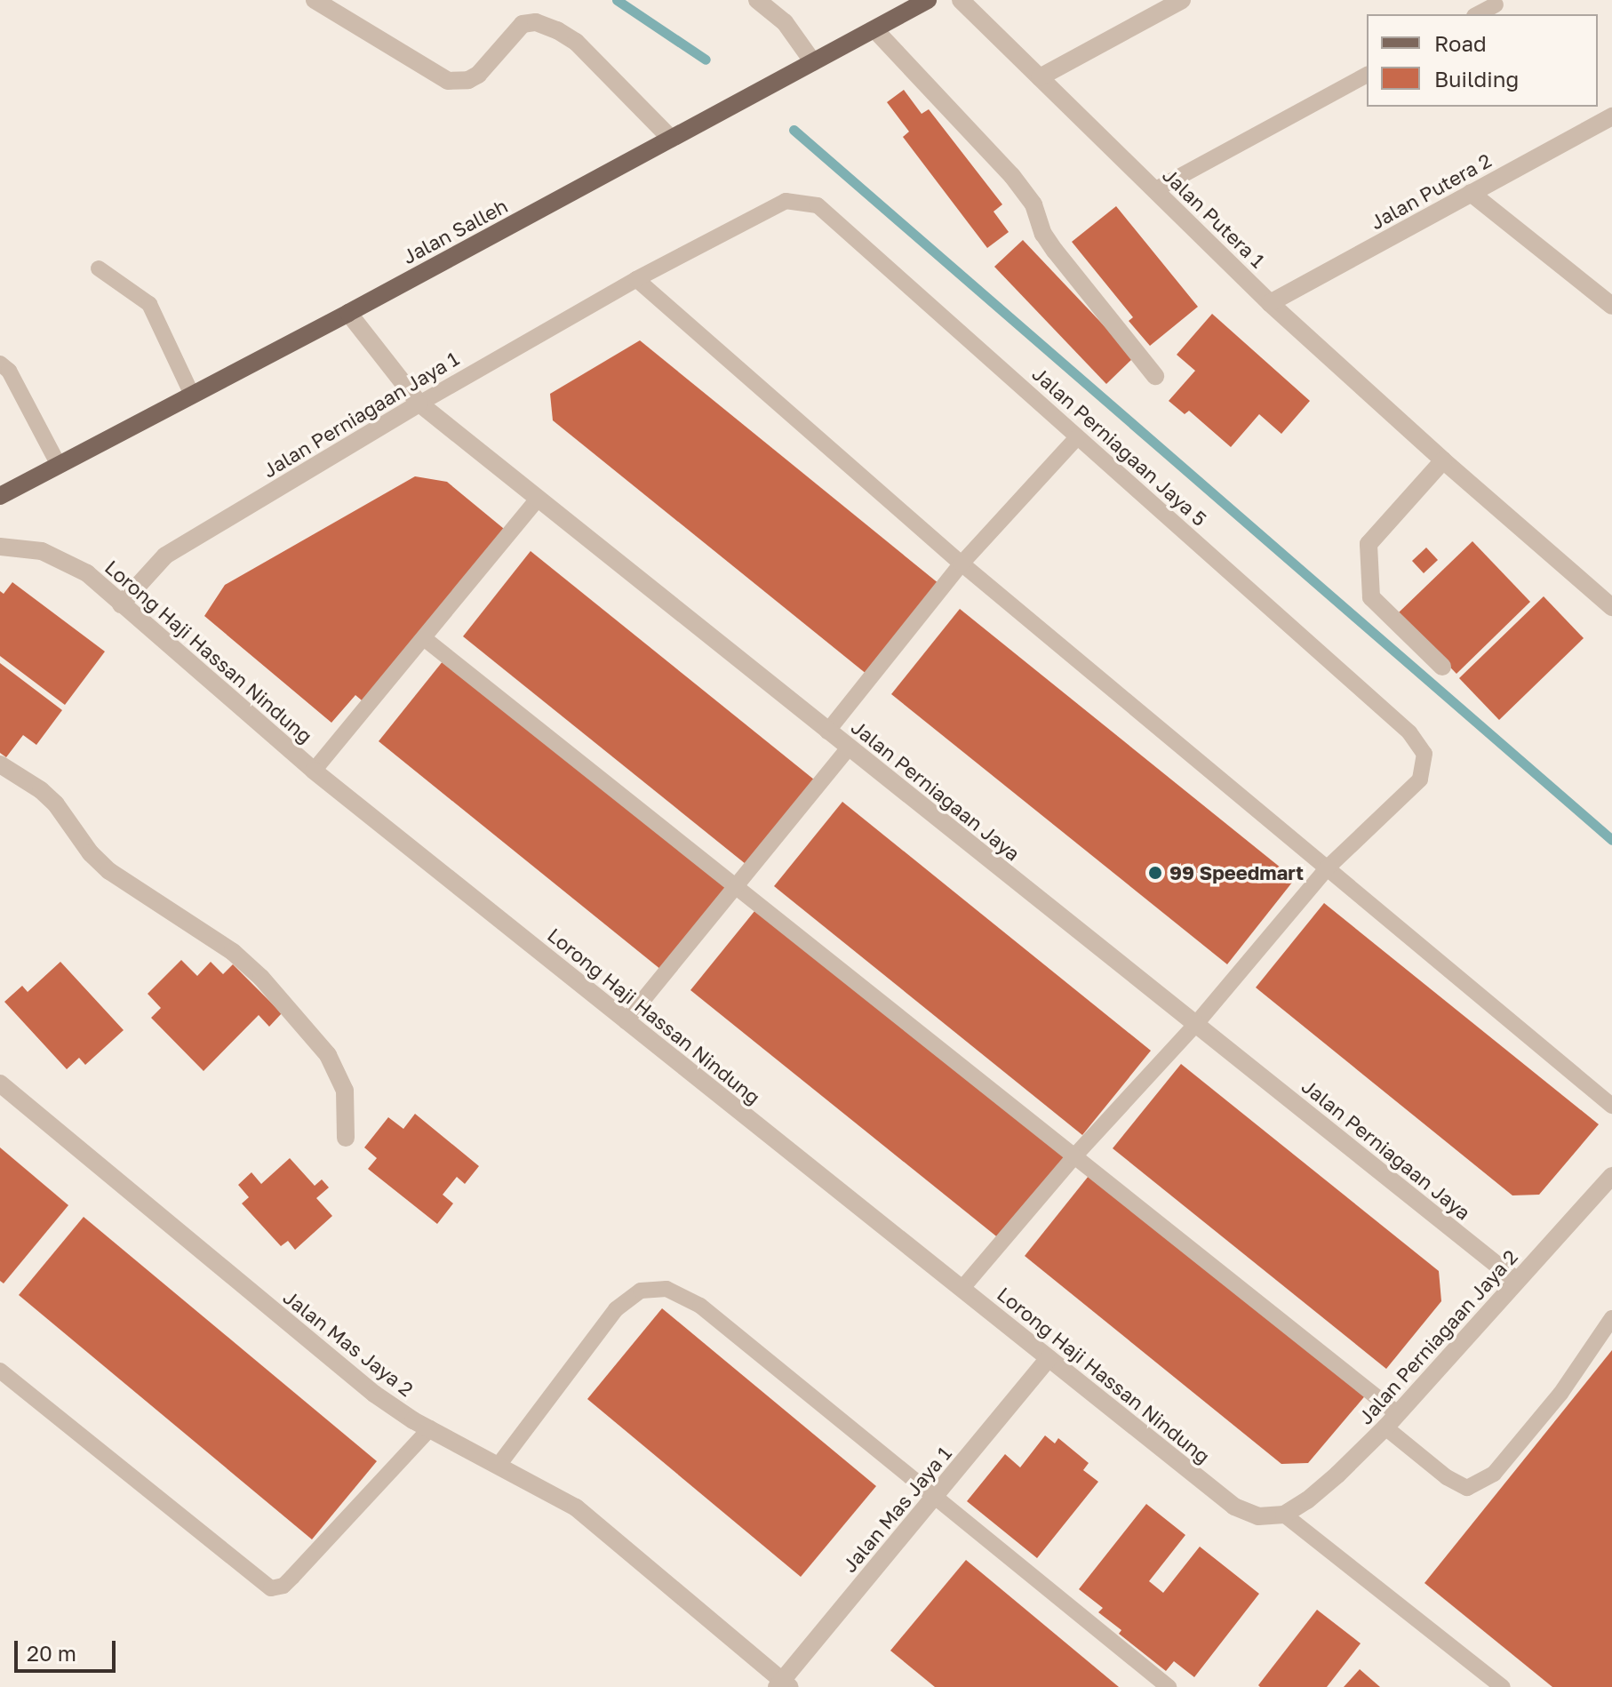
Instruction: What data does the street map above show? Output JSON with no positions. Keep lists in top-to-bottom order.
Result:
{
  "streets": {
    "main road": ["Jalan Salleh"],
    "street": [
      "Jalan Putera 2",
      "Jalan Putera 1",
      "Jalan Perniagaan Jaya 1",
      "Lorong Haji Hassan Nindung",
      "Jalan Perniagaan Jaya",
      "Jalan Perniagaan Jaya 2",
      "Jalan Mas Jaya 2",
      "Jalan Mas Jaya 1"
    ],
    "lane": ["Jalan Perniagaan Jaya 5"]
  },
  "crossings": [
    ["Jalan Putera 2", "Jalan Putera 1"],
    ["Jalan Salleh", "Jalan Perniagaan Jaya"],
    ["Jalan Perniagaan Jaya 1", "Jalan Perniagaan Jaya 5"],
    ["Jalan Perniagaan Jaya 1", "Lorong Haji Hassan Nindung"],
    ["Jalan Perniagaan Jaya 1", "Jalan Perniagaan Jaya"],
    ["Jalan Perniagaan Jaya 5", "Lorong Haji Hassan Nindung"],
    ["Jalan Perniagaan Jaya 5", "Jalan Perniagaan Jaya"],
    ["Lorong Haji Hassan Nindung", "Jalan Perniagaan Jaya 2"],
    ["Lorong Haji Hassan Nindung", "Jalan Mas Jaya 1"],
    ["Jalan Perniagaan Jaya", "Jalan Perniagaan Jaya 2"],
    ["Jalan Mas Jaya 2", "Jalan Mas Jaya 1"]
  ],
  "places": ["99 Speedmart"],
  "legend": ["Road", "Building"],
  "scale_bar": "20 m"
}
